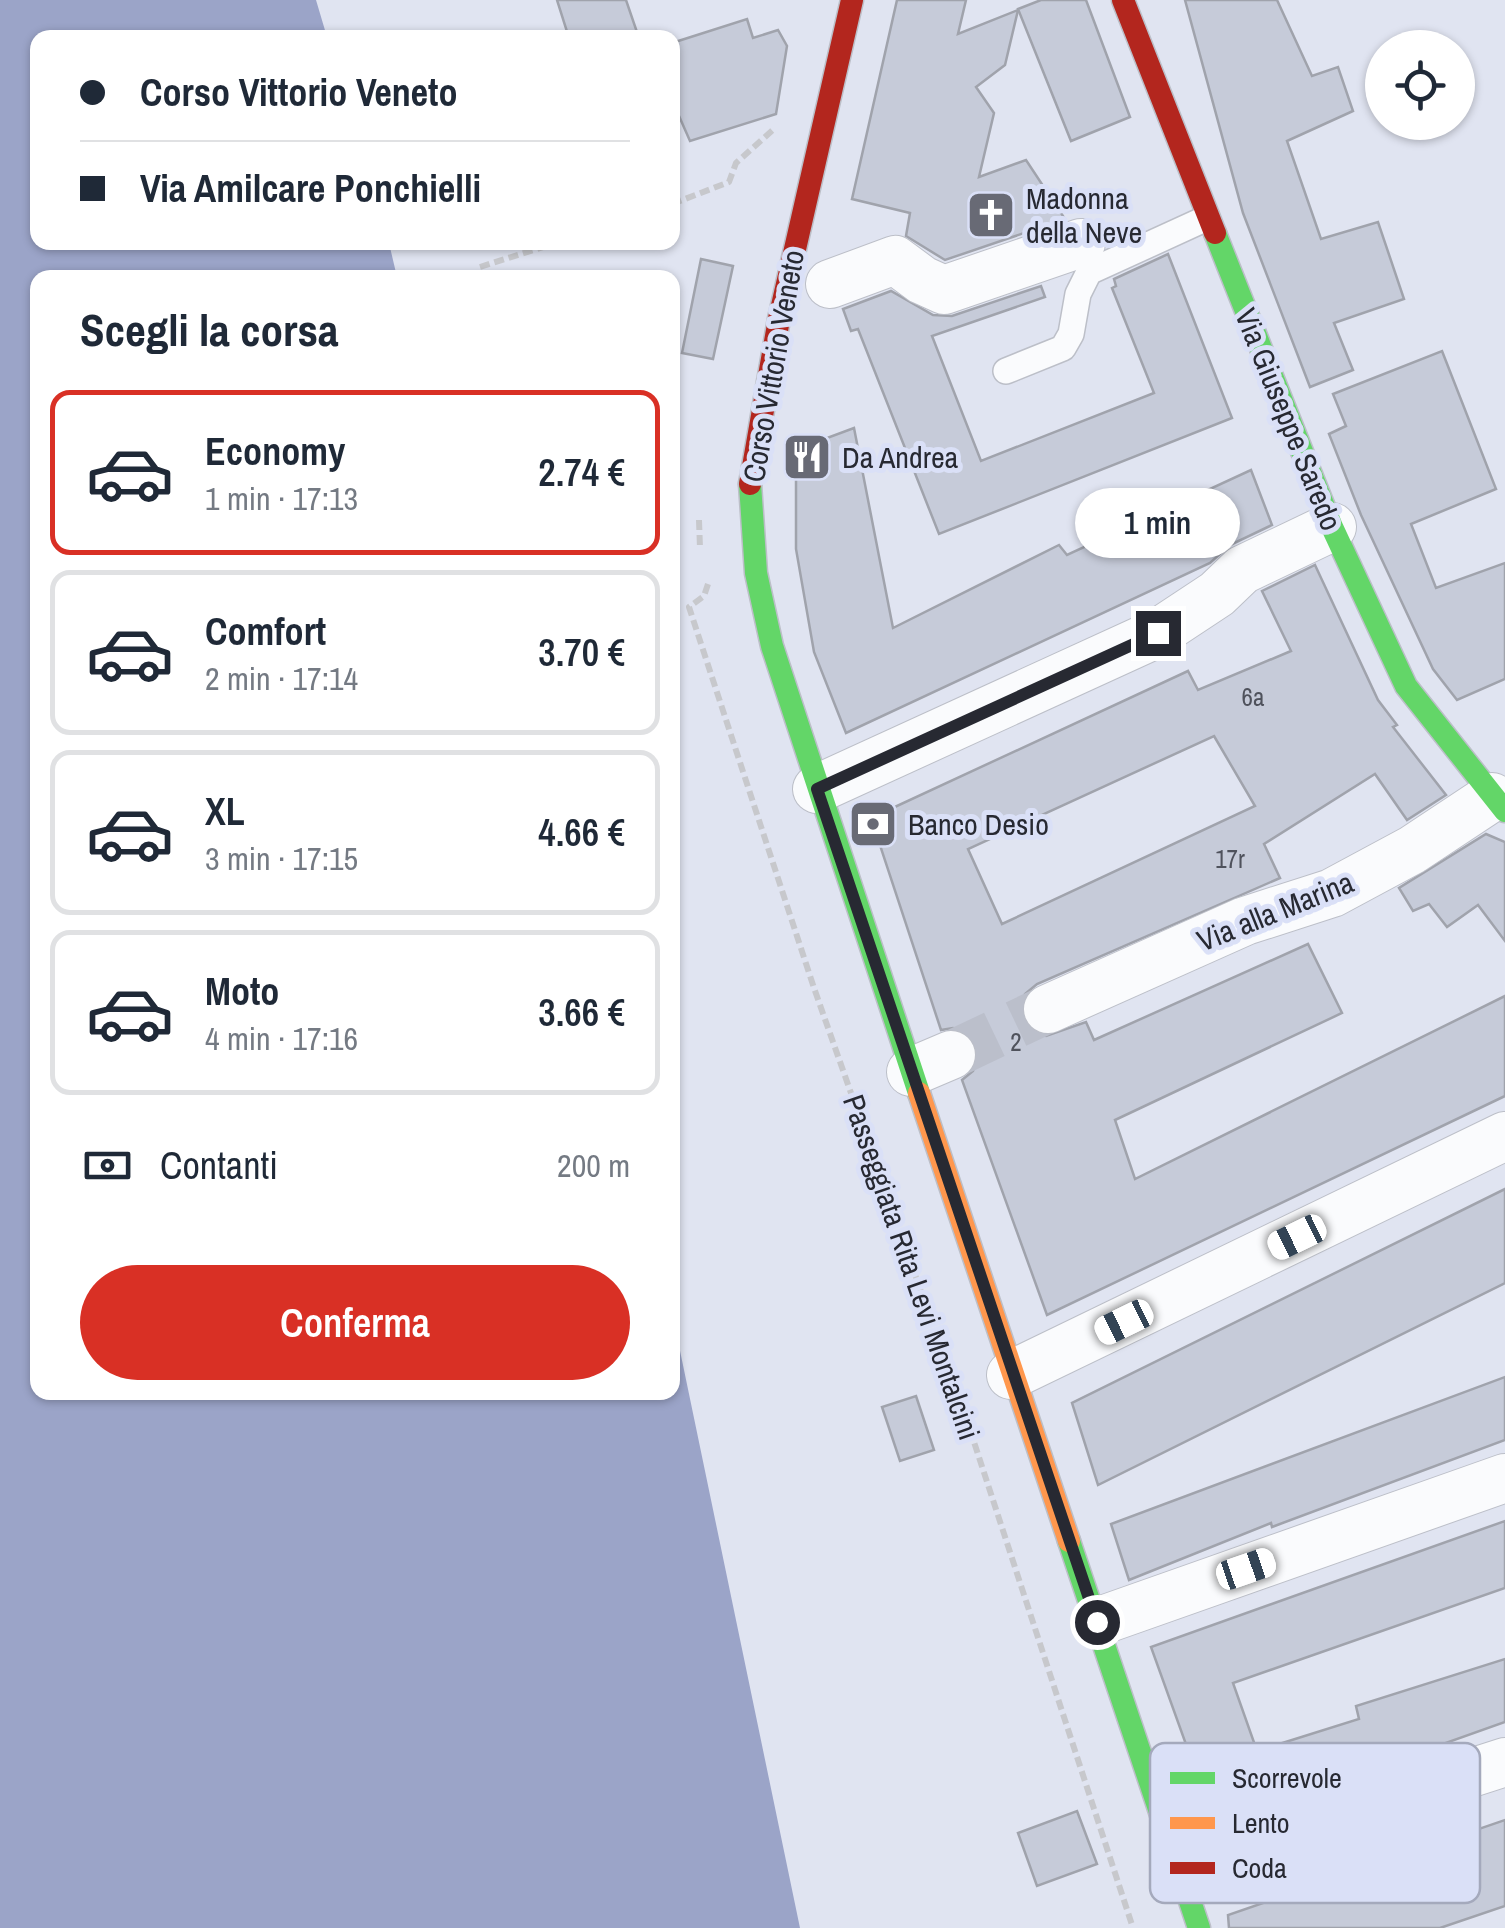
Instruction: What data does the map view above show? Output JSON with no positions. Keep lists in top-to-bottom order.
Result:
{
  "streets": {
    "main road": ["Corso Vittorio Veneto", "Via Giuseppe Saredo"],
    "street": ["Via alla Marina"],
    "path": ["Passeggiata Rita Levi Montalcini"]
  },
  "crossings": [
    ["Via Giuseppe Saredo", "Via alla Marina"]
  ],
  "places": {
    "church": ["Madonna della Neve"],
    "restaurant": ["Da Andrea"],
    "bank": ["Banco Desio"]
  },
  "house_numbers": ["6a", "17r", "2"],
  "legend": ["Scorrevole", "Lento", "Coda"],
  "page": {
    "banner": ["Corso Vittorio Veneto", "Via Amilcare Ponchielli"],
    "heading": "Scegli la corsa",
    "list": [
      {
        "name": "Economy",
        "note": "1 min · 17:13",
        "value": "2.74 €"
      },
      {
        "name": "Comfort",
        "note": "2 min · 17:14",
        "value": "3.70 €"
      },
      {
        "name": "XL",
        "note": "3 min · 17:15",
        "value": "4.66 €"
      },
      {
        "name": "Moto",
        "note": "4 min · 17:16",
        "value": "3.66 €"
      }
    ],
    "bubble": "1 min",
    "pay": ["Contanti", "200 m"],
    "buttons": "Conferma"
  }
}
